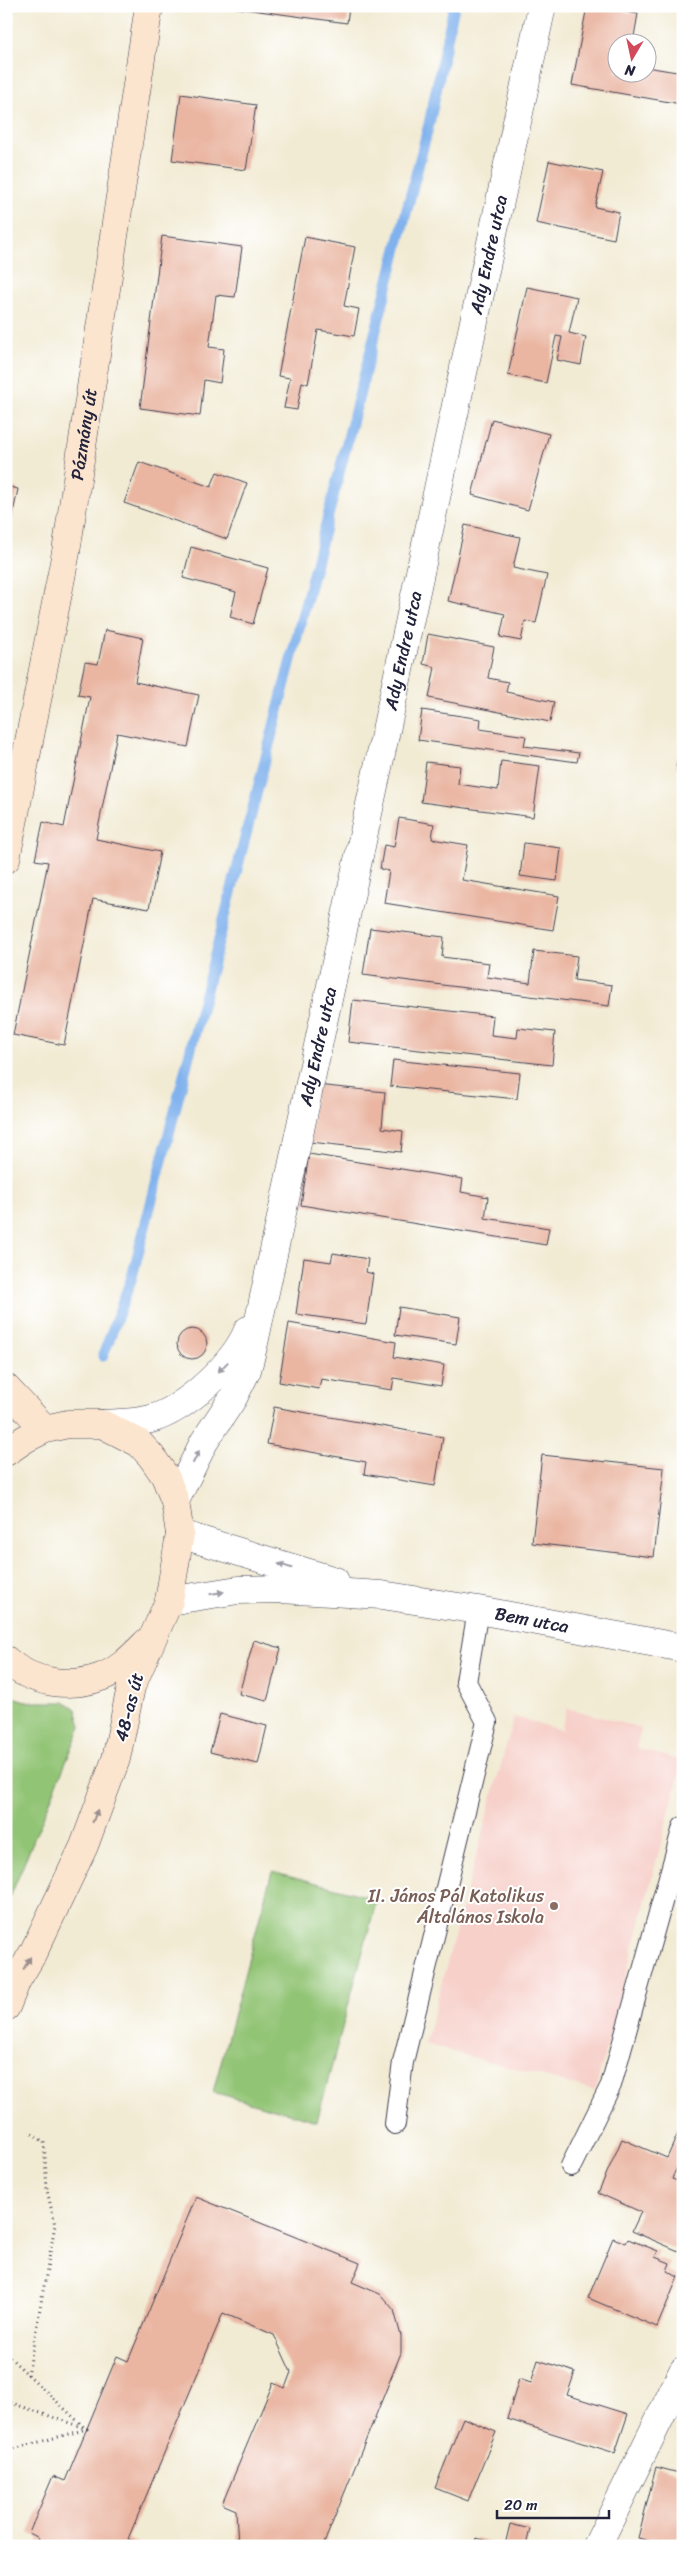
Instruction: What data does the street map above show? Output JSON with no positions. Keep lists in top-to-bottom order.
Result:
{
  "streets": {
    "main road": ["Pázmány út", "48-as út"],
    "street": ["Ady Endre utca", "Bem utca"]
  },
  "crossings": [
    ["Ady Endre utca", "48-as út"],
    ["Bem utca", "48-as út"]
  ],
  "one_way": ["48-as út"],
  "places": ["II. János Pál Katolikus Általános Iskola"],
  "scale_bar": "20 m",
  "north": "bottom"
}
